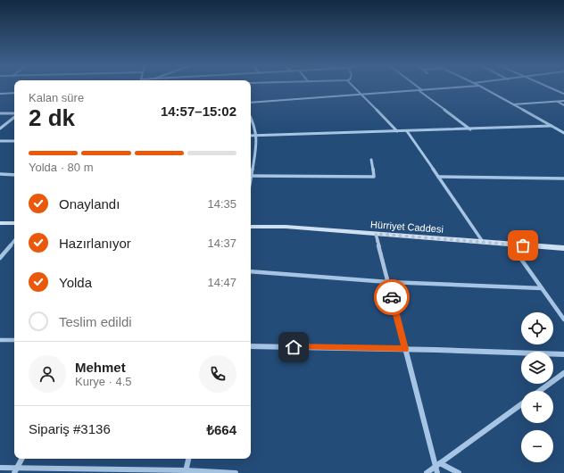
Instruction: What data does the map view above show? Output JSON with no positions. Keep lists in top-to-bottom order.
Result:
{
  "streets": {
    "street": ["Hürriyet Caddesi"]
  },
  "page": {
    "heading": ["2 dk", "Kalan süre", "14:57–15:02"],
    "panel": [
      "Mehmet",
      "Kurye · 4.5",
      "Sipariş #3136",
      "₺664"
    ],
    "bar": "Yolda · 80 m",
    "list": [
      ["Onaylandı", "14:35"],
      ["Hazırlanıyor", "14:37"],
      ["Yolda", "14:47"],
      "Teslim edildi"
    ],
    "map_buttons": ["+", "−"]
  }
}
